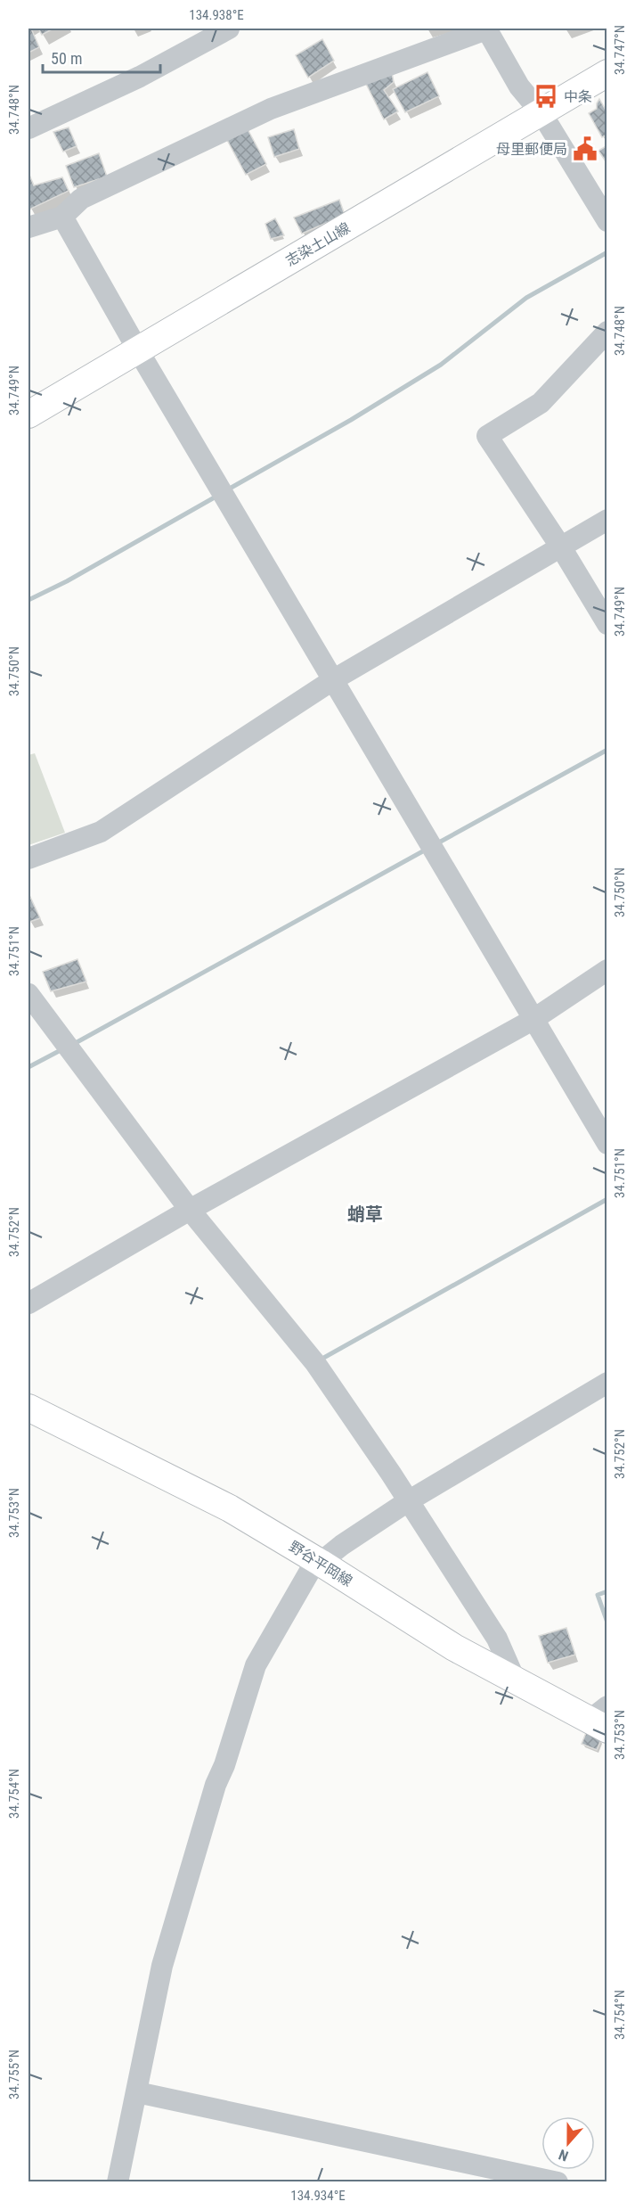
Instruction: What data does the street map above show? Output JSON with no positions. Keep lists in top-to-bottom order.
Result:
{
  "streets": {
    "main road": ["志染土山線", "野谷平岡線"]
  },
  "districts": ["蛸草"],
  "places": {
    "bus stop": ["中条"],
    "public building": ["母里郵便局"]
  },
  "scale_bar": "50 m",
  "north": "bottom",
  "coordinates": [
    "134.938°E",
    "34.747°N",
    "34.748°N",
    "34.749°N",
    "34.750°N",
    "34.751°N",
    "34.752°N",
    "34.753°N",
    "34.754°N",
    "34.755°N",
    "134.934°E"
  ]
}
